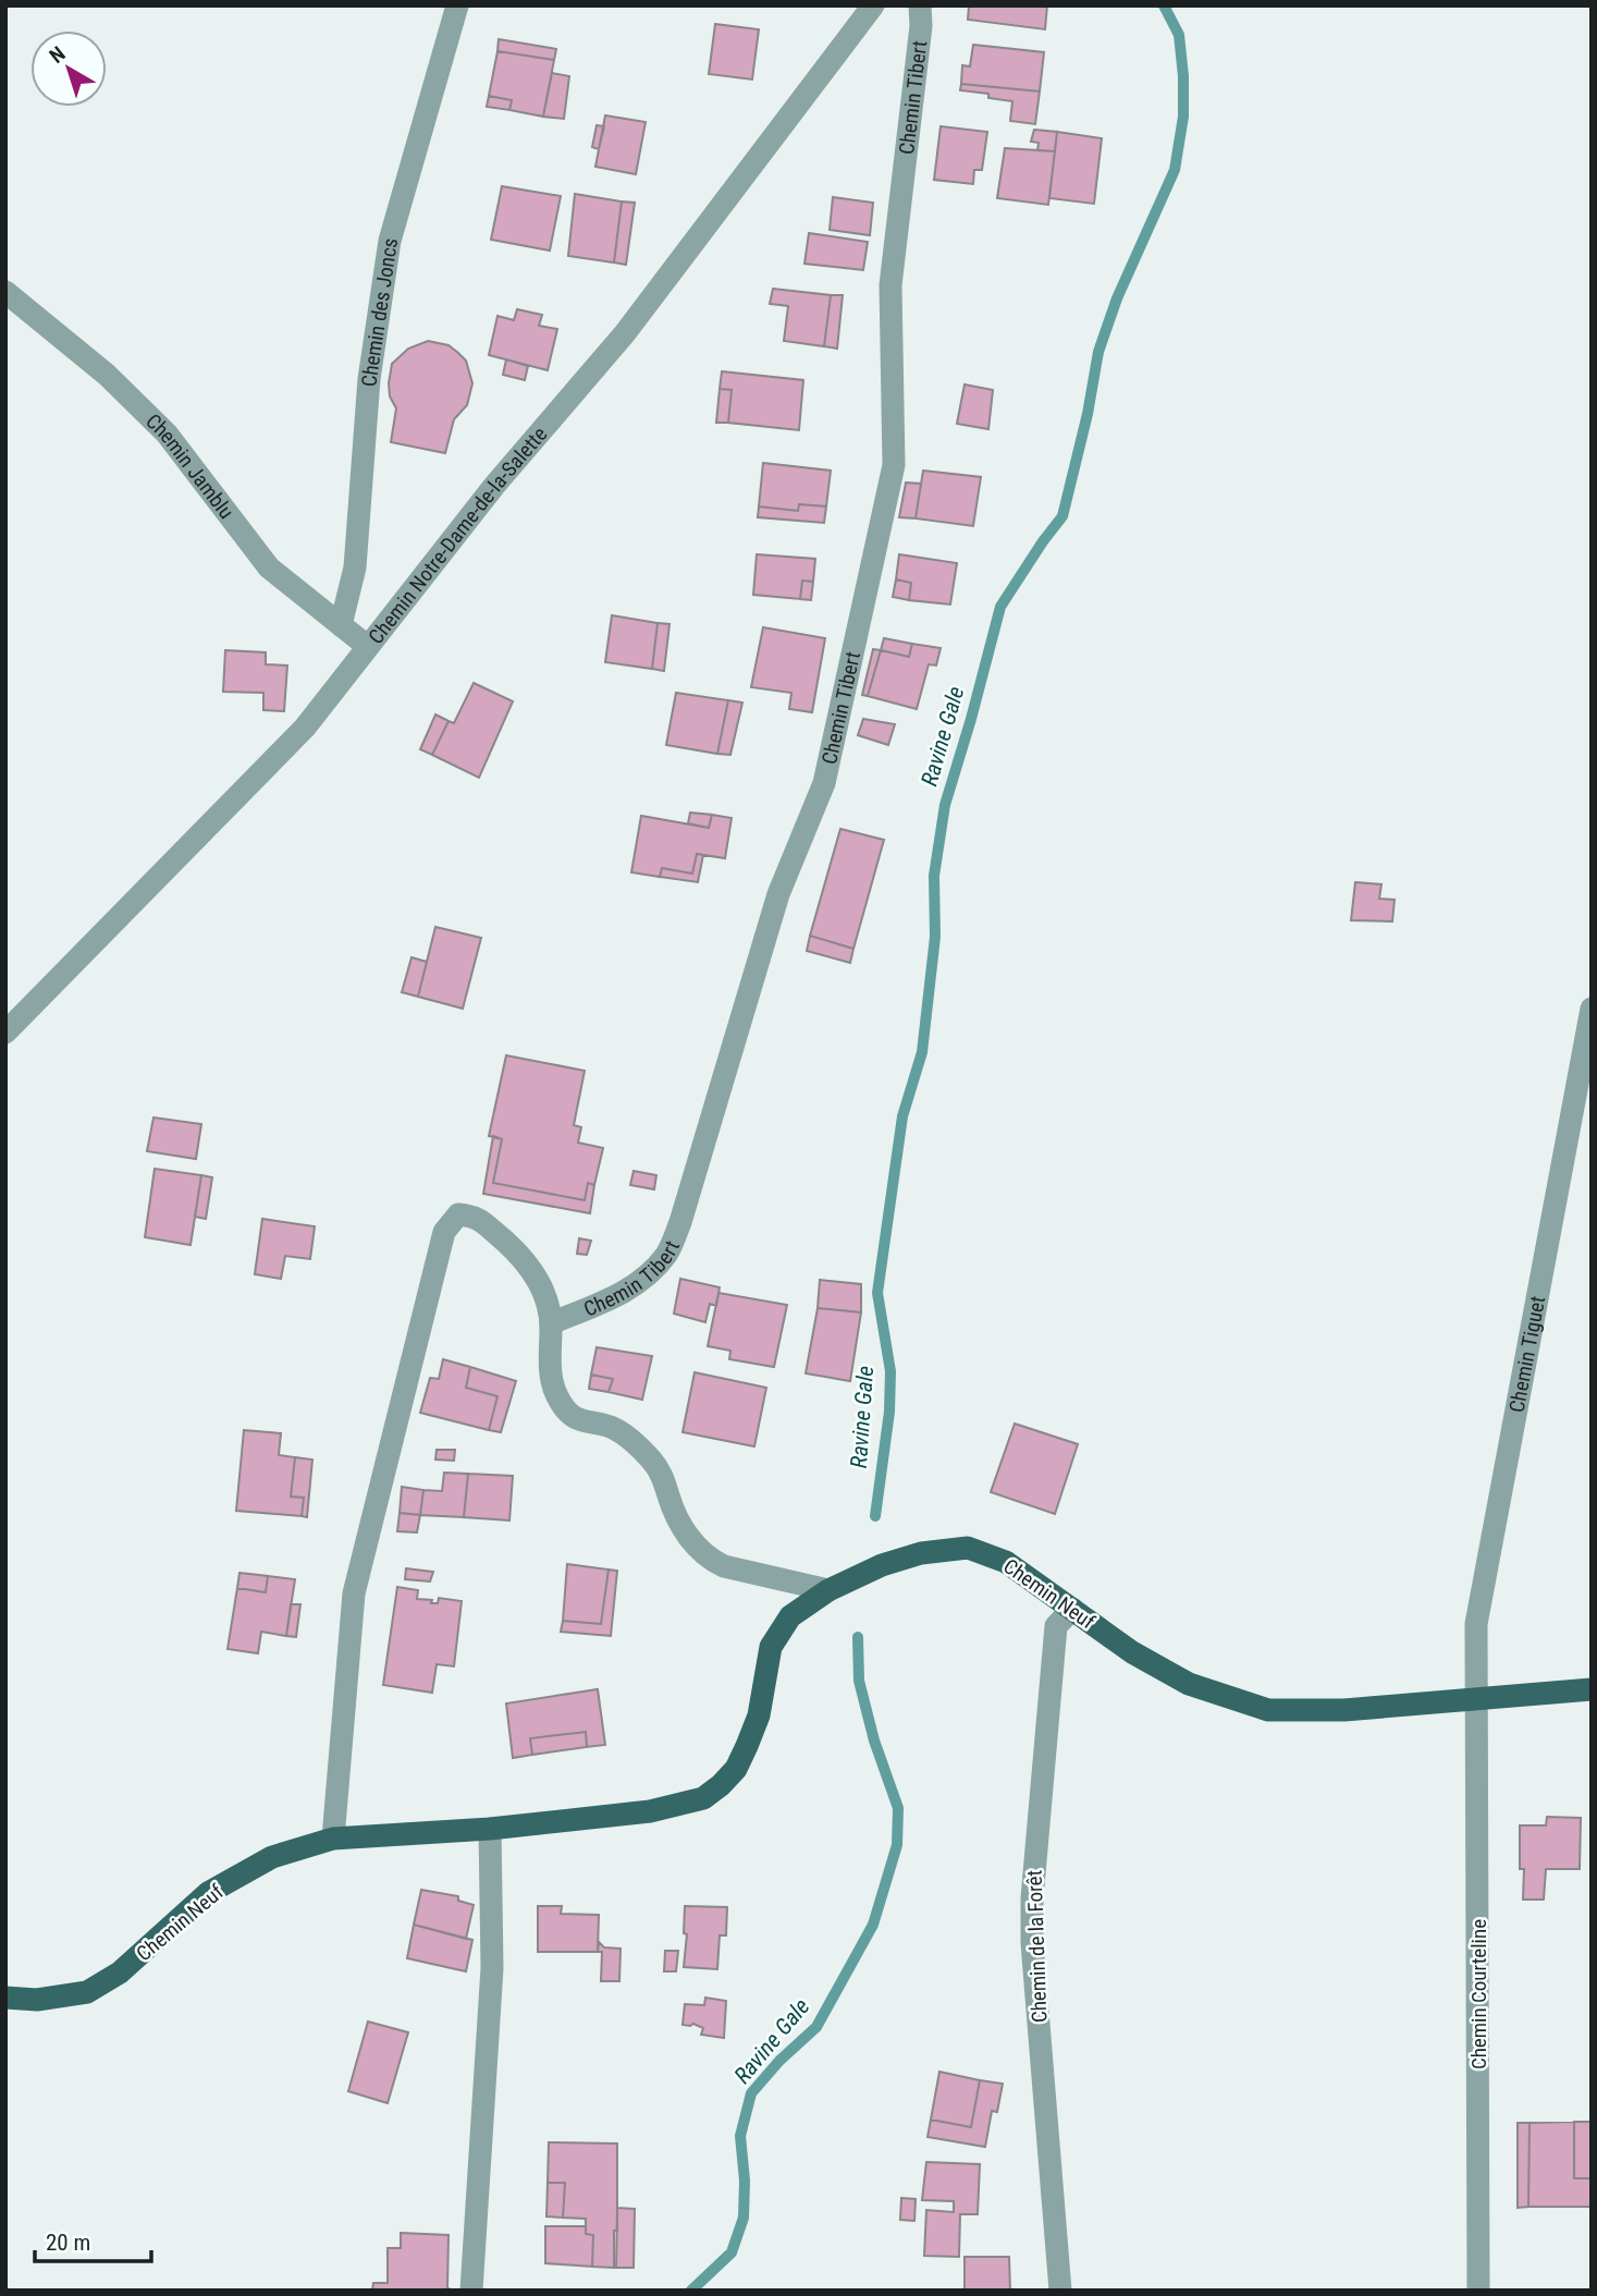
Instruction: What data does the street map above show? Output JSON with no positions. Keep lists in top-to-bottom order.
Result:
{
  "streets": {
    "main road": ["Chemin Neuf"],
    "street": [
      "Chemin Tibert",
      "Chemin des Joncs",
      "Chemin Jamblu",
      "Chemin Notre-Dame-de-la-Salette",
      "Chemin Tiguet",
      "Chemin de la Forêt",
      "Chemin Courteline"
    ]
  },
  "crossings": [
    ["Chemin Tibert", "Chemin Neuf"],
    ["Chemin des Joncs", "Chemin Jamblu"],
    ["Chemin Jamblu", "Chemin Notre-Dame-de-la-Salette"],
    ["Chemin Tiguet", "Chemin Neuf"],
    ["Chemin Tiguet", "Chemin Courteline"],
    ["Chemin Neuf", "Chemin de la Forêt"],
    ["Chemin Neuf", "Chemin Courteline"]
  ],
  "water": ["Ravine Gale"],
  "scale_bar": "20 m",
  "north": "top left"
}
